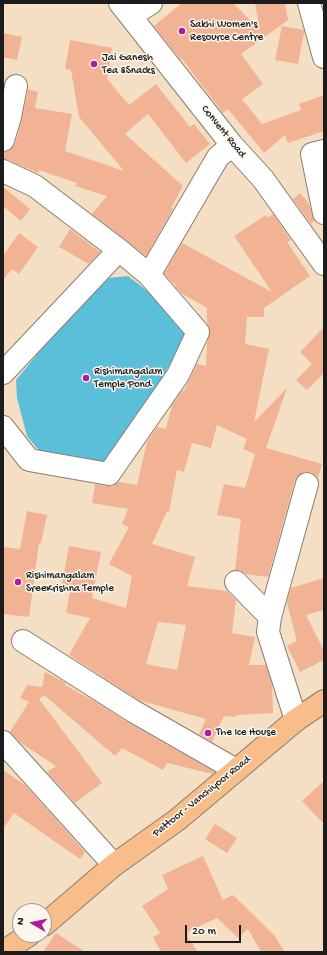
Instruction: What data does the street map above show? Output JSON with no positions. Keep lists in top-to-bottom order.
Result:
{
  "streets": {
    "main road": ["Pattoor - Vanchiyoor Road"],
    "street": ["Convent Road"]
  },
  "places": [
    "Sakhi Women's Resource Centre",
    "Jai Ganesh Tea &Snacks",
    "Rishimangalam Temple Pond",
    "Rishimangalam SreeKrishna Temple",
    "The Ice House"
  ],
  "scale_bar": "20 m",
  "north": "left"
}
